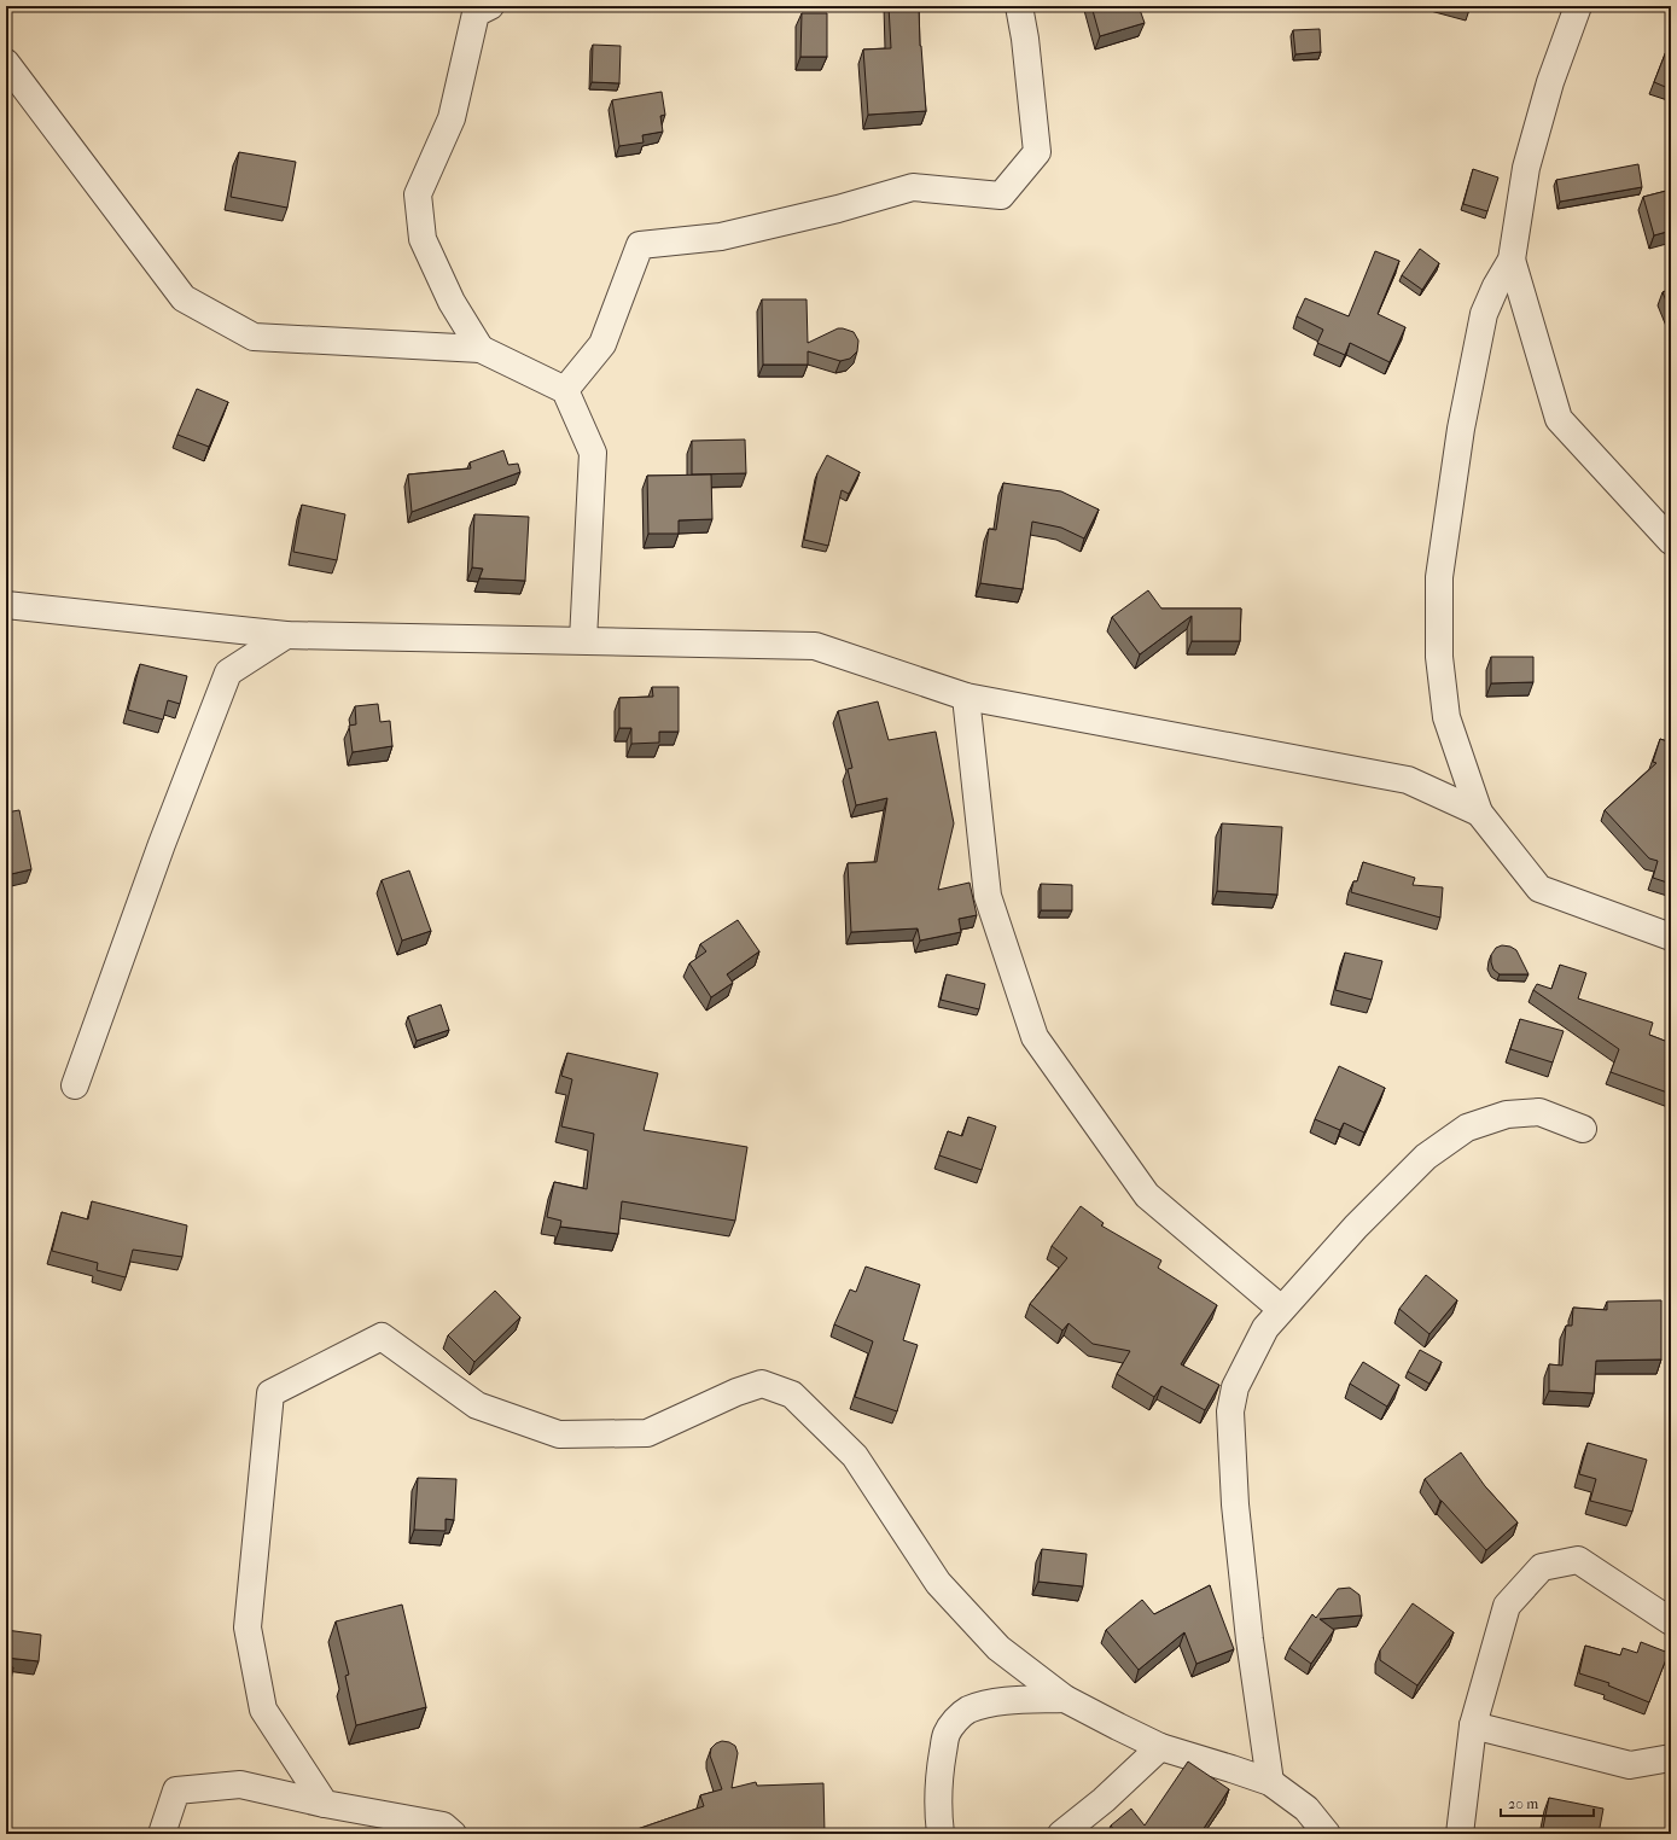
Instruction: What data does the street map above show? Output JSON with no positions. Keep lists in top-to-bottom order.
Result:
{
  "scale_bar": "20 m"
}
